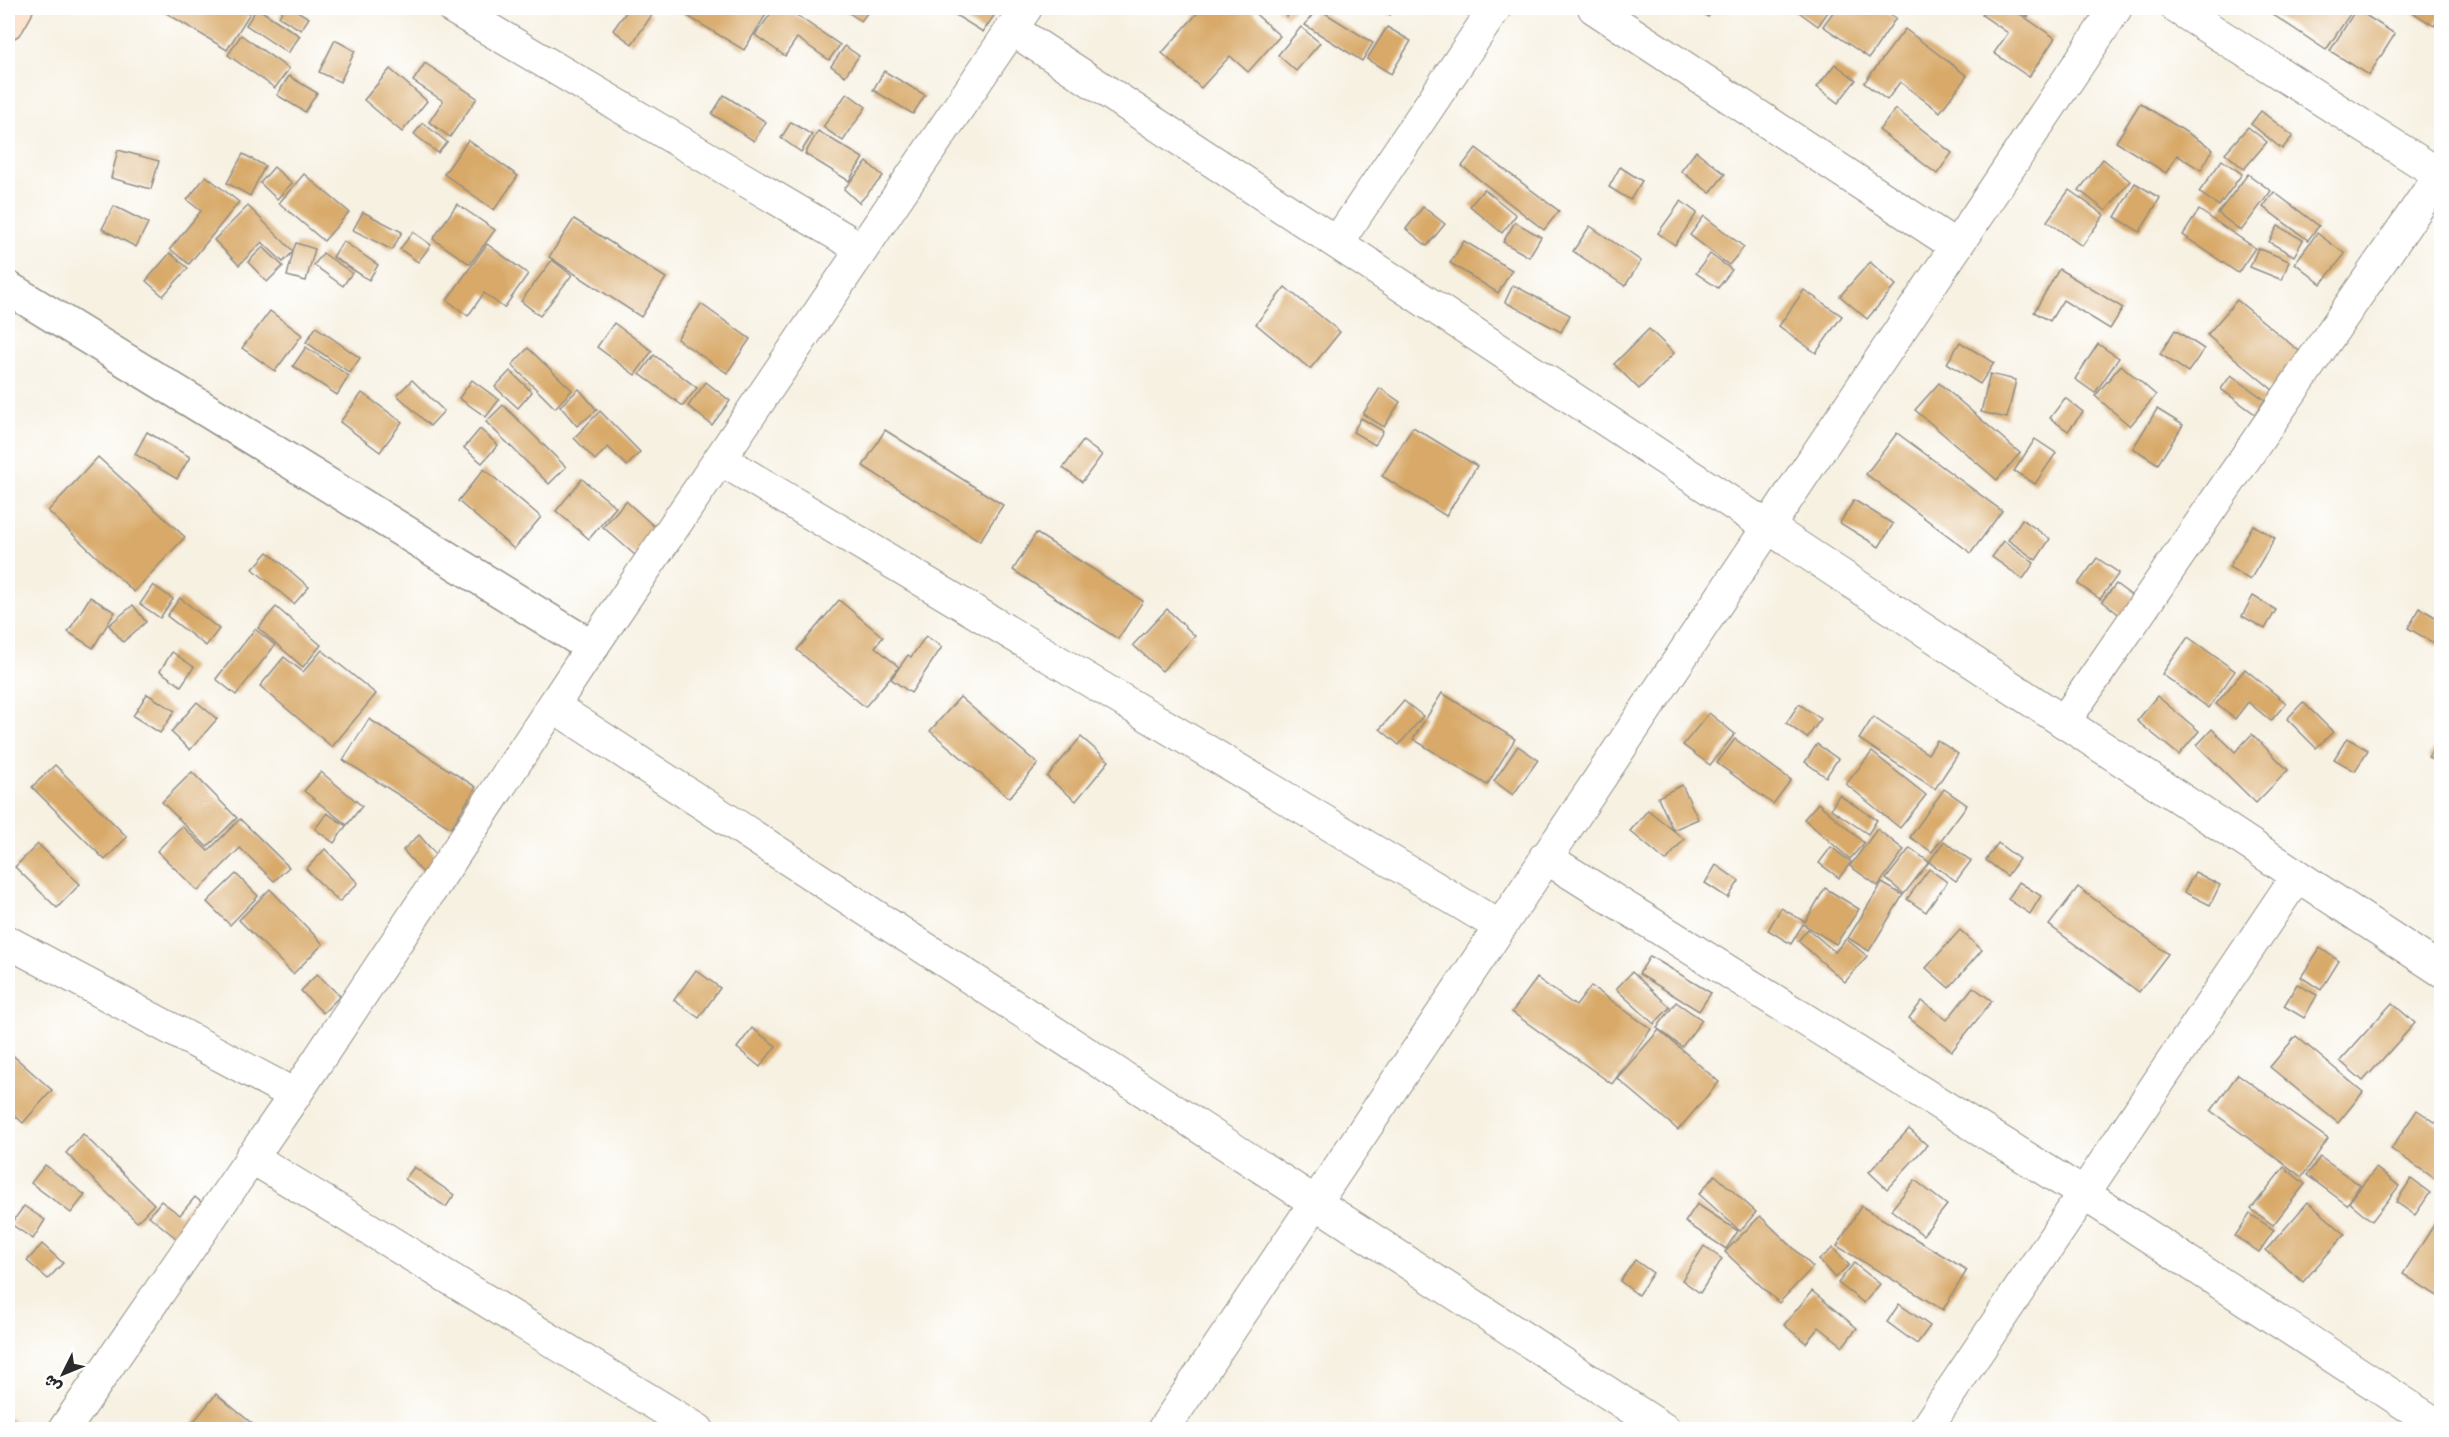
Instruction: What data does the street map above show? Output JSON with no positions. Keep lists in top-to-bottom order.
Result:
{
  "north": "bottom left"
}
